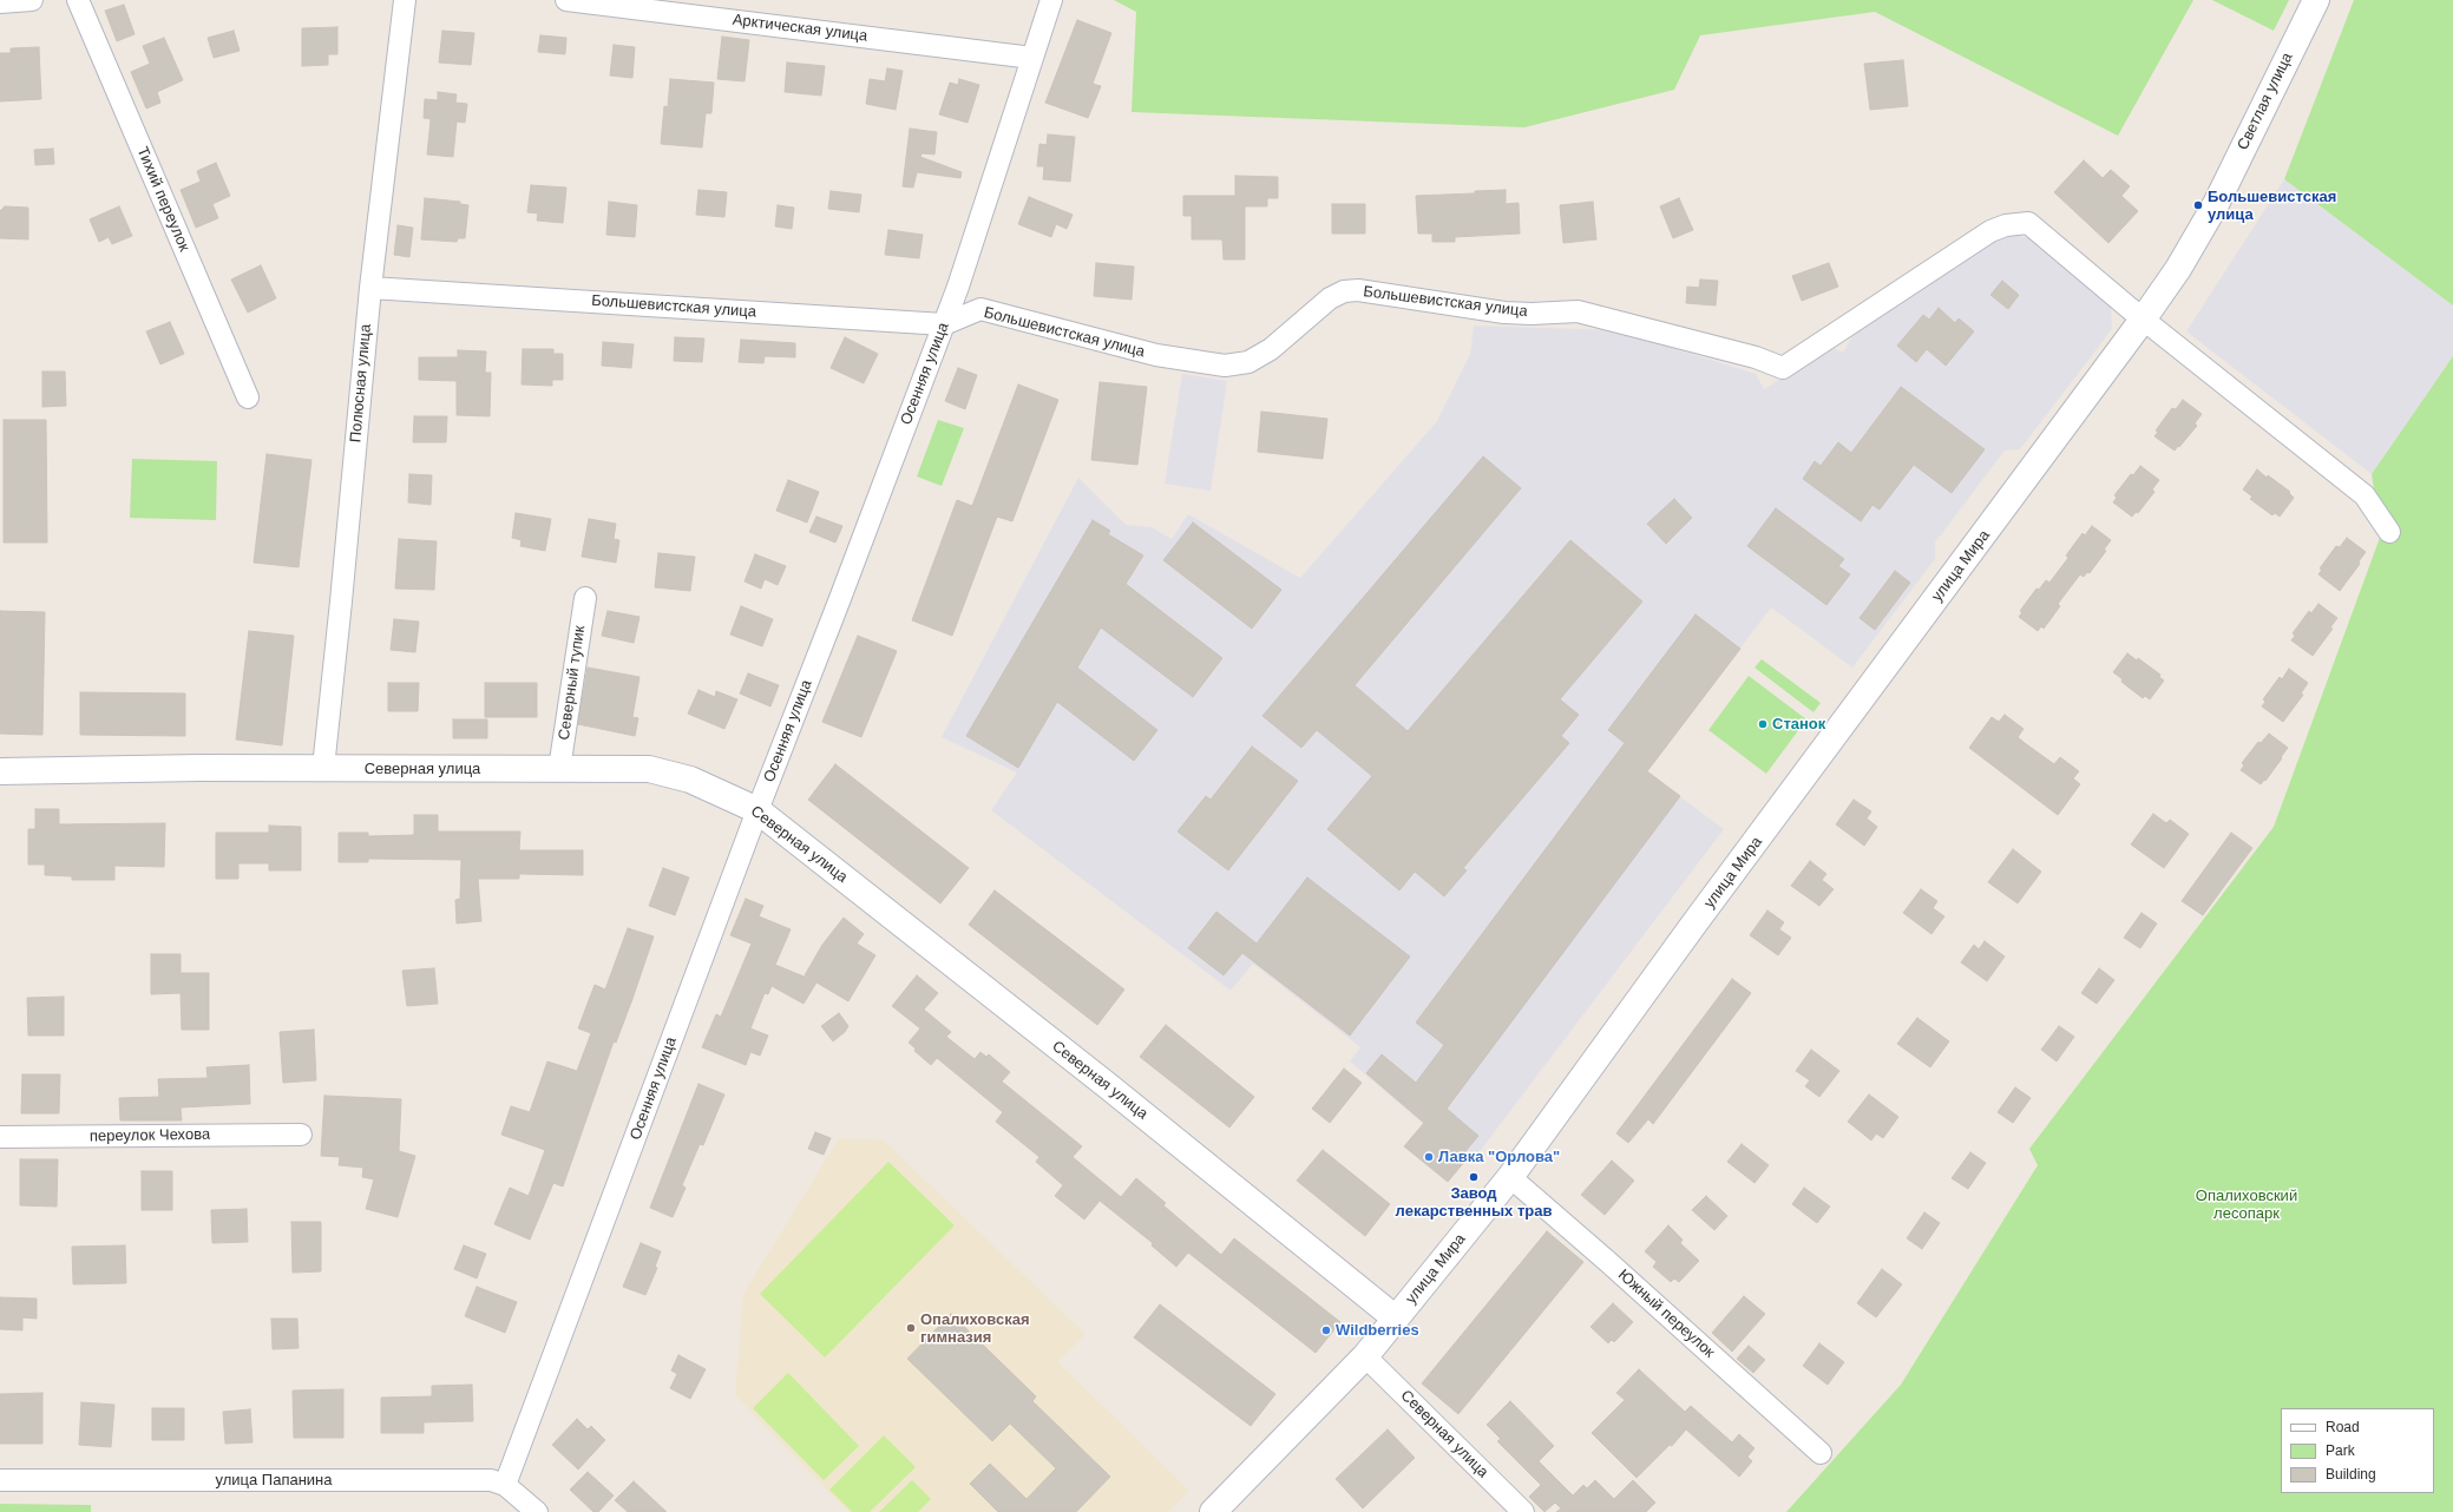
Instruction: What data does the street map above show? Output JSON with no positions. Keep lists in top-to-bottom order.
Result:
{
  "streets": {
    "street": [
      "Арктическая улица",
      "Светлая улица",
      "Тихий переулок",
      "Большевистская улица",
      "Осенняя улица",
      "Полюсная улица",
      "улица Мира",
      "Северный тупик",
      "Северная улица",
      "переулок Чехова",
      "Южный переулок",
      "улица Папанина"
    ]
  },
  "crossings": [
    ["Арктическая улица", "Осенняя улица"],
    ["Светлая улица", "улица Мира"],
    ["Большевистская улица", "Осенняя улица"],
    ["Большевистская улица", "Полюсная улица"],
    ["Большевистская улица", "улица Мира"],
    ["Осенняя улица", "Северная улица"],
    ["Осенняя улица", "улица Папанина"],
    ["Полюсная улица", "Северная улица"],
    ["улица Мира", "Северная улица"],
    ["улица Мира", "Южный переулок"],
    ["Северный тупик", "Северная улица"]
  ],
  "parks": ["Опалиховский лесопарк"],
  "places": [
    "Большевистская улица",
    "Станок",
    "Лавка \"Орлова\"",
    "Завод лекарственных трав",
    "Опалиховская гимназия",
    "Wildberries"
  ],
  "legend": ["Road", "Park", "Building"]
}
